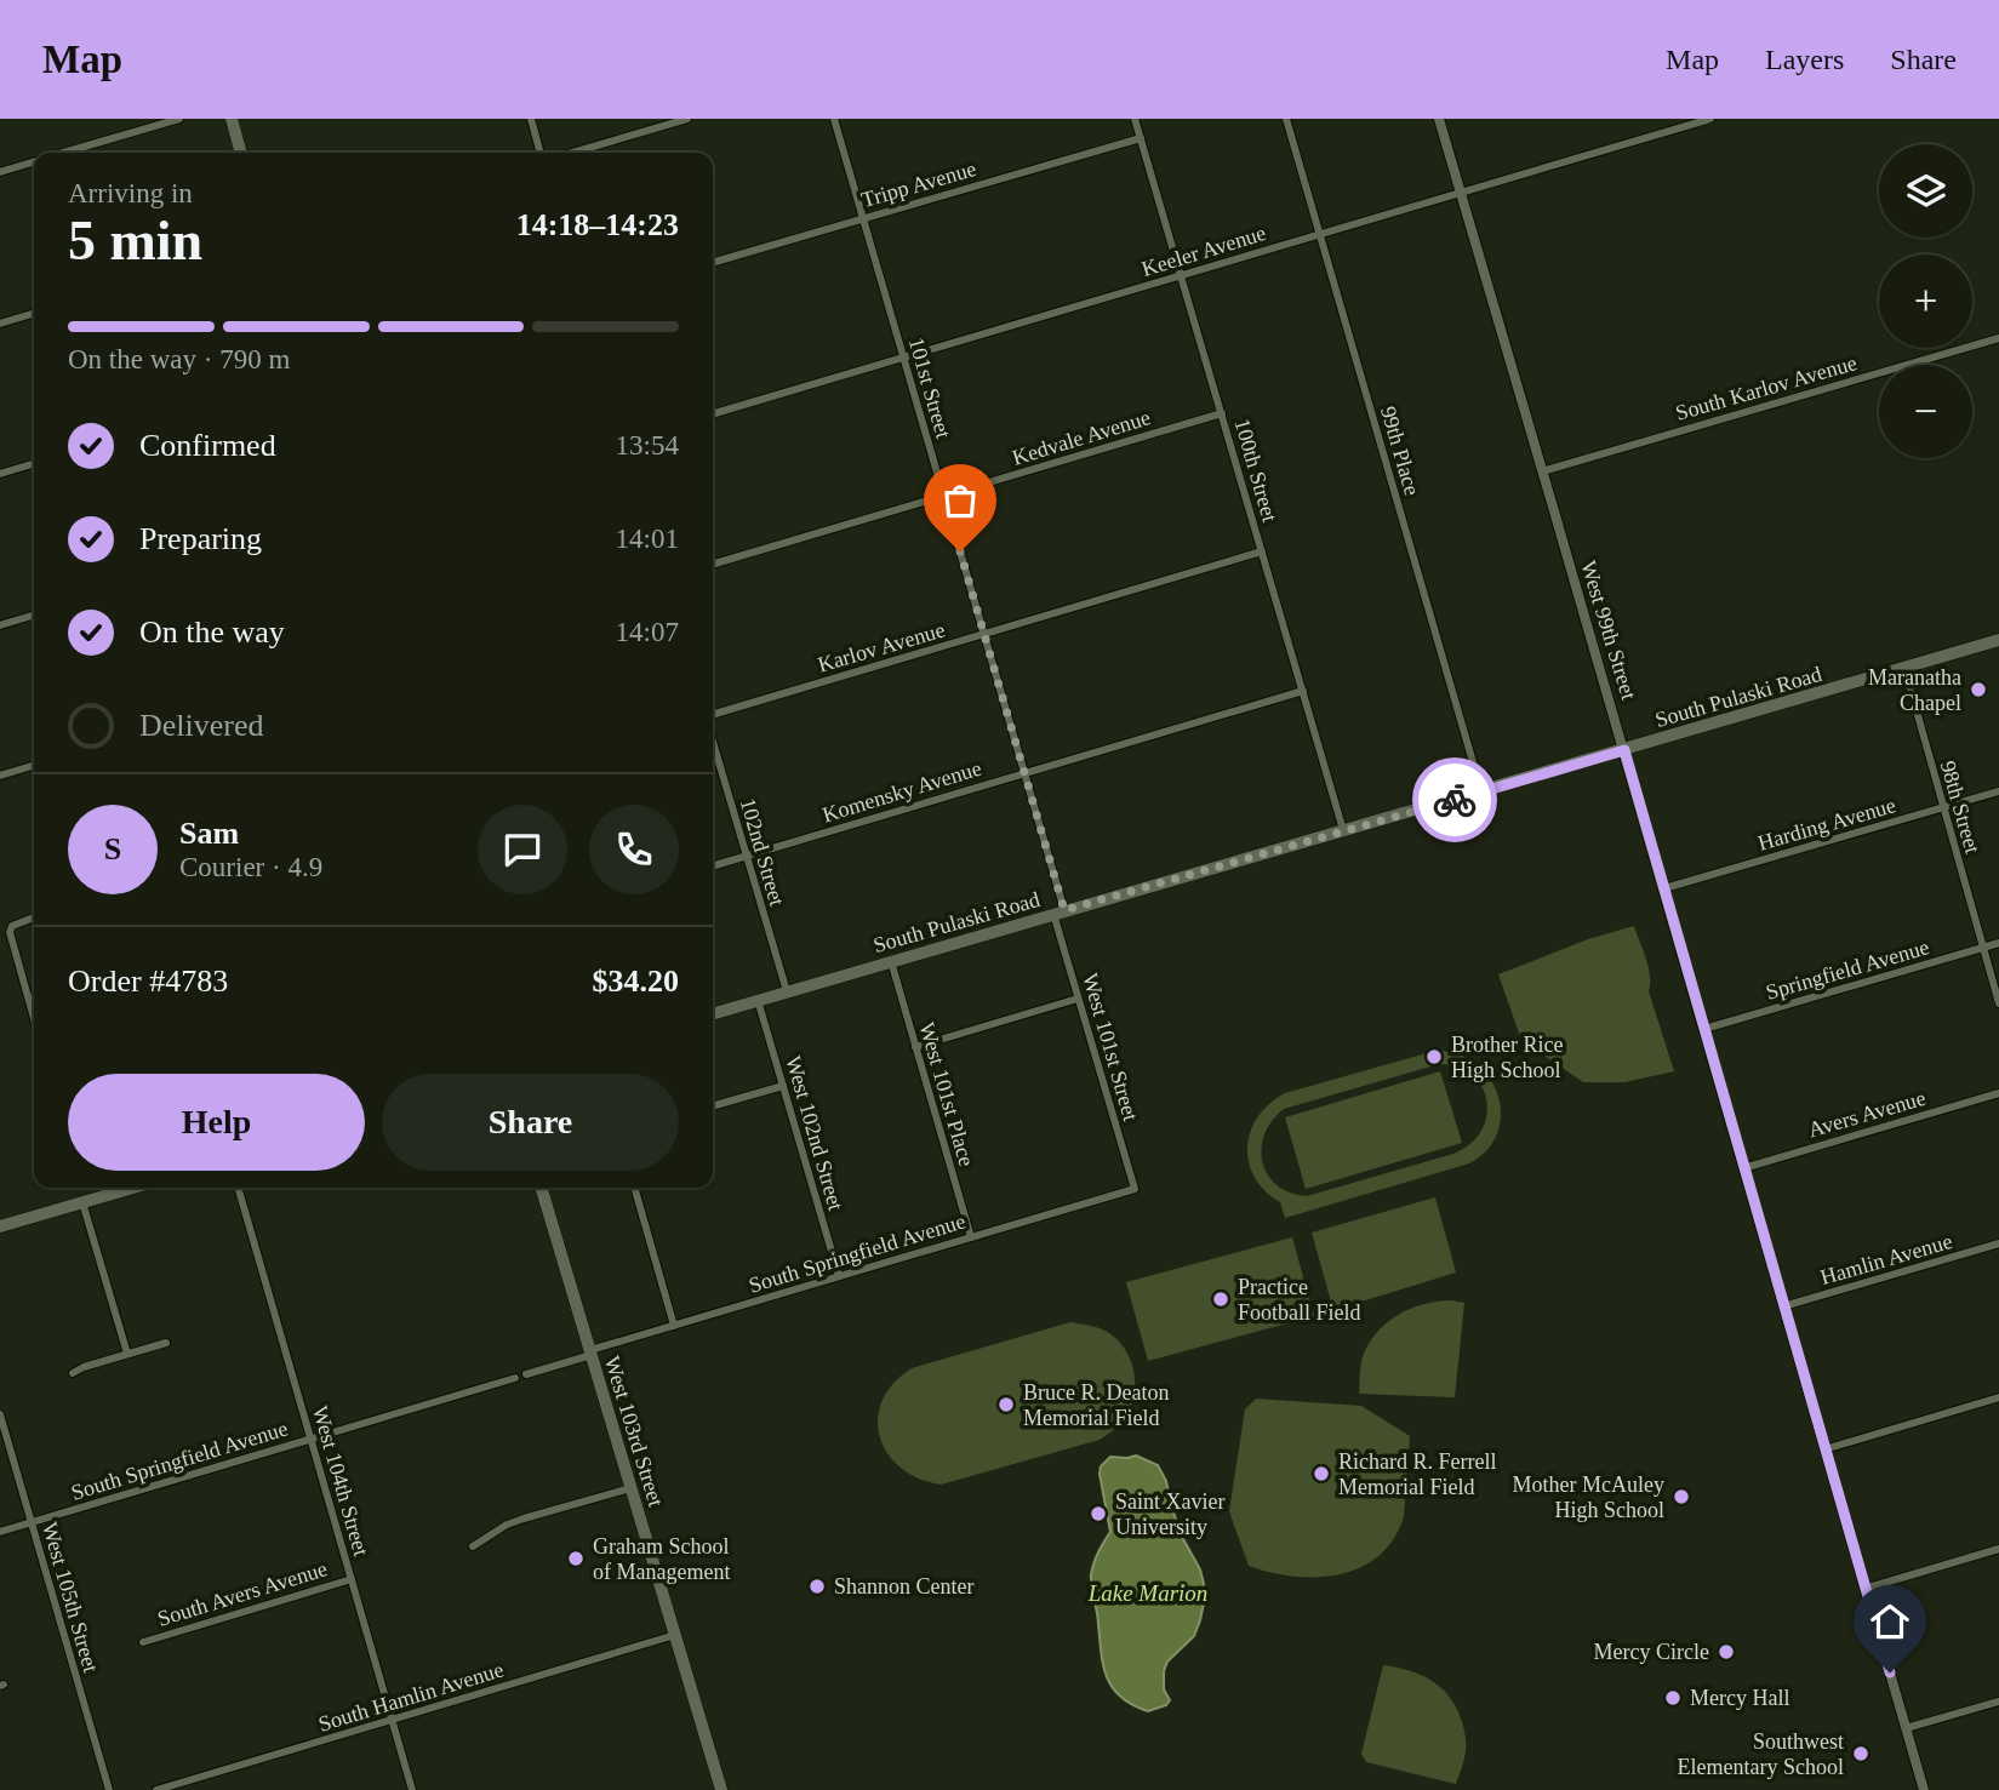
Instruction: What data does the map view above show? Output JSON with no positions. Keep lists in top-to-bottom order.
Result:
{
  "streets": {
    "main road": ["South Pulaski Road", "West 103rd Street"],
    "street": [
      "Tripp Avenue",
      "Keeler Avenue",
      "101st Street",
      "South Karlov Avenue",
      "Kedvale Avenue",
      "99th Place",
      "100th Street",
      "West 99th Street",
      "Karlov Avenue",
      "Komensky Avenue",
      "98th Street",
      "Harding Avenue",
      "102nd Street",
      "Springfield Avenue",
      "West 101st Street",
      "West 101st Place",
      "Avers Avenue",
      "West 102nd Street",
      "South Springfield Avenue",
      "Hamlin Avenue",
      "West 104th Street",
      "South Avers Avenue",
      "West 105th Street",
      "South Hamlin Avenue"
    ]
  },
  "crossings": [
    ["Tripp Avenue", "101st Street"],
    ["Tripp Avenue", "100th Street"],
    ["Keeler Avenue", "101st Street"],
    ["Keeler Avenue", "99th Place"],
    ["Keeler Avenue", "100th Street"],
    ["Keeler Avenue", "West 99th Street"],
    ["101st Street", "Kedvale Avenue"],
    ["101st Street", "Karlov Avenue"],
    ["101st Street", "South Pulaski Road"],
    ["101st Street", "Komensky Avenue"],
    ["101st Street", "West 101st Street"],
    ["South Karlov Avenue", "West 99th Street"],
    ["Kedvale Avenue", "100th Street"],
    ["99th Place", "South Pulaski Road"],
    ["100th Street", "Karlov Avenue"],
    ["100th Street", "South Pulaski Road"],
    ["100th Street", "Komensky Avenue"],
    ["West 99th Street", "South Pulaski Road"],
    ["West 99th Street", "Harding Avenue"],
    ["West 99th Street", "Springfield Avenue"],
    ["West 99th Street", "Avers Avenue"],
    ["West 99th Street", "Hamlin Avenue"],
    ["South Pulaski Road", "98th Street"],
    ["South Pulaski Road", "102nd Street"],
    ["South Pulaski Road", "West 101st Street"],
    ["South Pulaski Road", "West 101st Place"],
    ["South Pulaski Road", "West 102nd Street"],
    ["Komensky Avenue", "102nd Street"],
    ["98th Street", "Harding Avenue"],
    ["98th Street", "Springfield Avenue"],
    ["West 101st Street", "South Springfield Avenue"],
    ["West 101st Place", "South Springfield Avenue"],
    ["West 102nd Street", "South Springfield Avenue"],
    ["South Springfield Avenue", "West 103rd Street"],
    ["South Springfield Avenue", "West 104th Street"],
    ["South Springfield Avenue", "West 105th Street"],
    ["West 103rd Street", "South Hamlin Avenue"],
    ["West 104th Street", "South Avers Avenue"],
    ["West 104th Street", "South Hamlin Avenue"]
  ],
  "water": ["Lake Marion"],
  "places": [
    "Maranatha Chapel",
    "Brother Rice High School",
    "Practice Football Field",
    "Bruce R. Deaton Memorial Field",
    "Richard R. Ferrell Memorial Field",
    "Mother McAuley High School",
    "Saint Xavier University",
    "Graham School of Management",
    "Shannon Center",
    "Mercy Circle",
    "Mercy Hall",
    "Southwest Elementary School"
  ],
  "page": {
    "header": "Map",
    "nav": ["Map", "Layers", "Share"],
    "map_buttons": ["+", "−"],
    "heading": ["5 min", "Arriving in", "14:18–14:23"],
    "panel": [
      "Sam",
      "Courier · 4.9",
      "Order #4783",
      "$34.20"
    ],
    "bar": "On the way · 790 m",
    "list": [
      ["Confirmed", "13:54"],
      ["Preparing", "14:01"],
      ["On the way", "14:07"],
      "Delivered"
    ],
    "round": "S",
    "buttons": ["Help", "Share"]
  }
}
